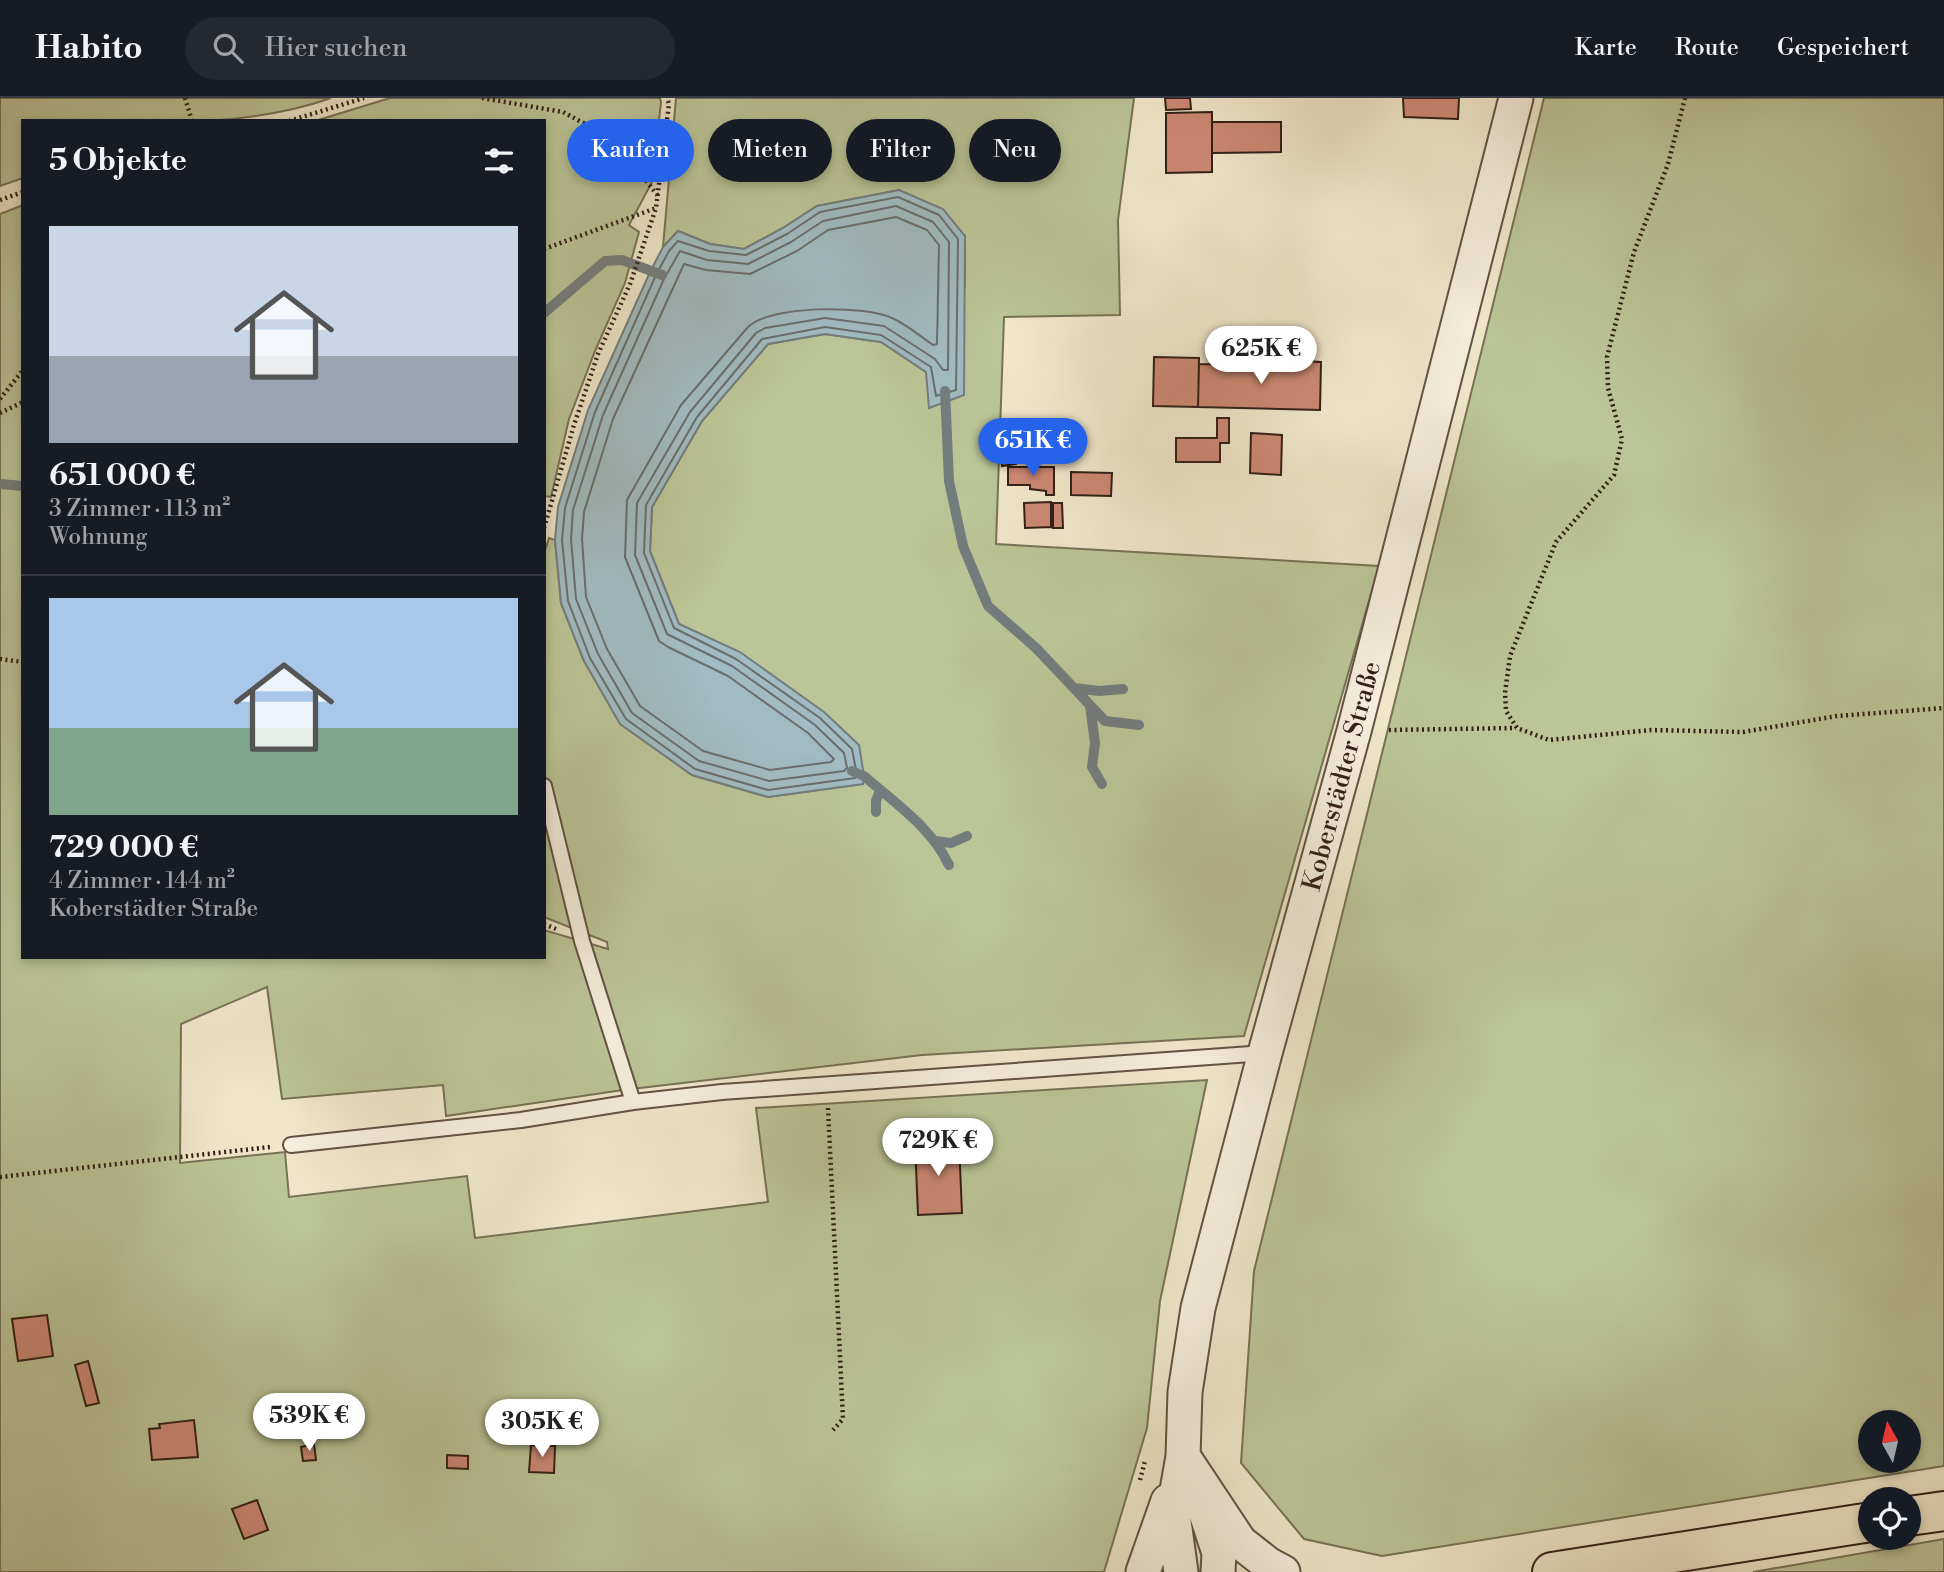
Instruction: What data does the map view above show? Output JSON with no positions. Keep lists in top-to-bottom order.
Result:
{
  "streets": {
    "street": ["Koberstädter Straße"]
  },
  "north": "top",
  "page": {
    "header": "Habito",
    "search": "Hier suchen",
    "nav": ["Karte", "Route", "Gespeichert"],
    "chip": [
      "Kaufen",
      "Mieten",
      "Filter",
      "Neu"
    ],
    "heading": "5 Objekte",
    "list": [
      {
        "name": "651 000 €",
        "note": "3 Zimmer · 113 m² · Wohnung"
      },
      {
        "name": "729 000 €",
        "note": "4 Zimmer · 144 m² · Koberstädter Straße"
      }
    ],
    "price": [
      "625K €",
      "651K €",
      "729K €",
      "539K €",
      "305K €"
    ]
  }
}
